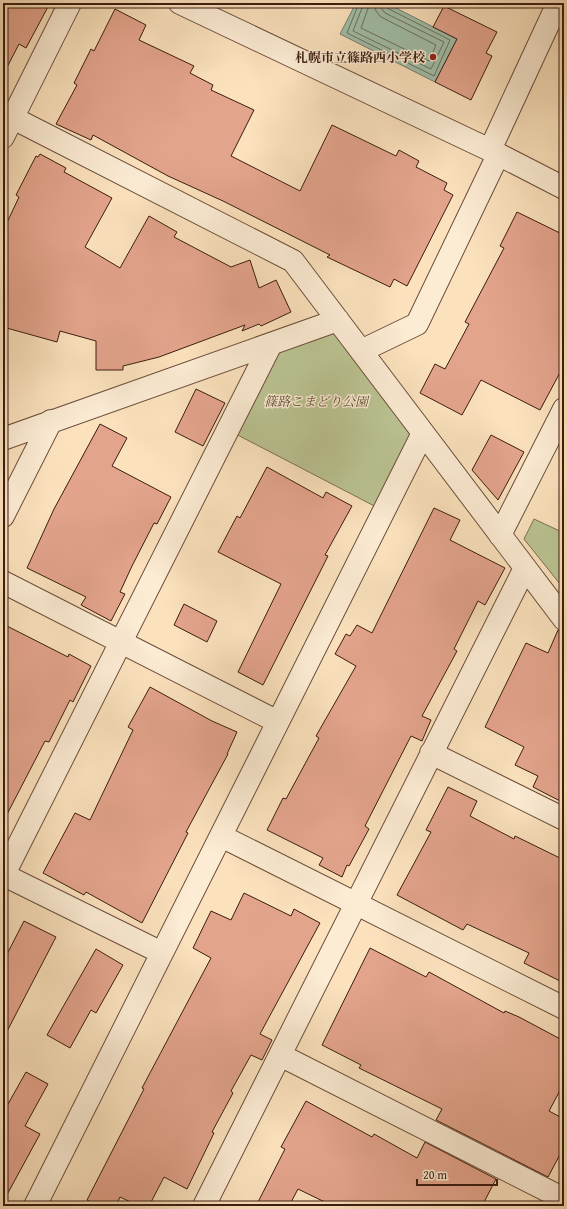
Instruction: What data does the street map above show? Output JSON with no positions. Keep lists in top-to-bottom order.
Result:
{
  "parks": ["篠路こまどり公園"],
  "places": ["札幌市立篠路西小学校"],
  "scale_bar": "20 m"
}
